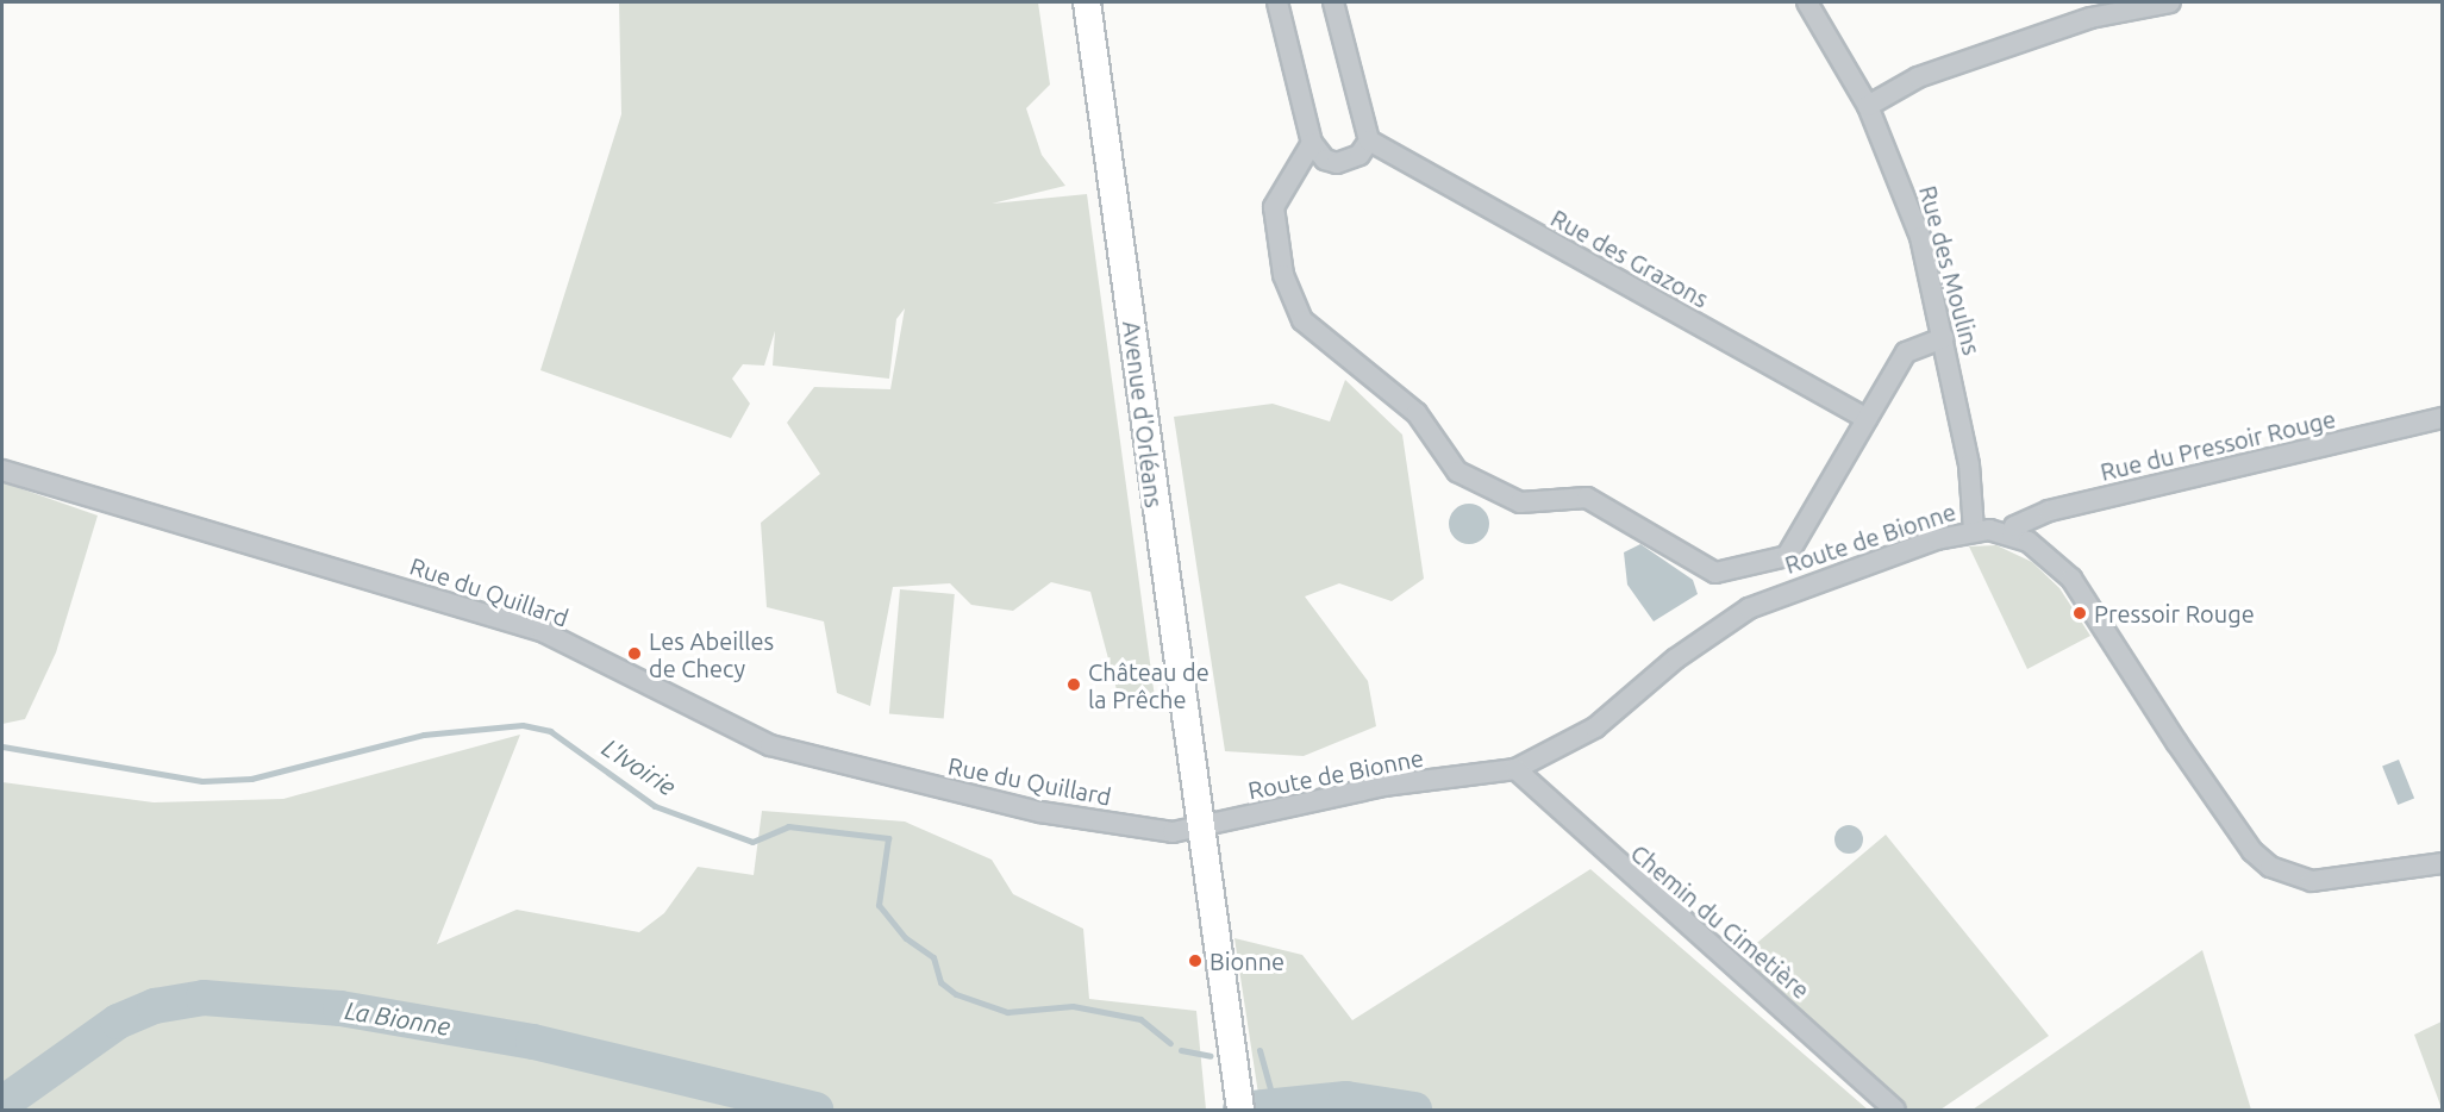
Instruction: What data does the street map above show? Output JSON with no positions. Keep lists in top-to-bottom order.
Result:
{
  "streets": {
    "main road": ["Avenue d'Orléans"],
    "street": [
      "Rue des Grazons",
      "Rue des Moulins",
      "Rue du Pressoir Rouge",
      "Route de Bionne",
      "Rue du Quillard",
      "Chemin du Cimetière"
    ]
  },
  "crossings": [
    ["Rue des Moulins", "Route de Bionne"],
    ["Avenue d'Orléans", "Route de Bionne"],
    ["Avenue d'Orléans", "Rue du Quillard"],
    ["Rue du Pressoir Rouge", "Route de Bionne"],
    ["Route de Bionne", "Rue du Quillard"],
    ["Route de Bionne", "Chemin du Cimetière"]
  ],
  "water": ["L'Ivoirie", "La Bionne"],
  "places": [
    "Pressoir Rouge",
    "Les Abeilles de Checy",
    "Château de la Prêche",
    "Bionne"
  ]
}
